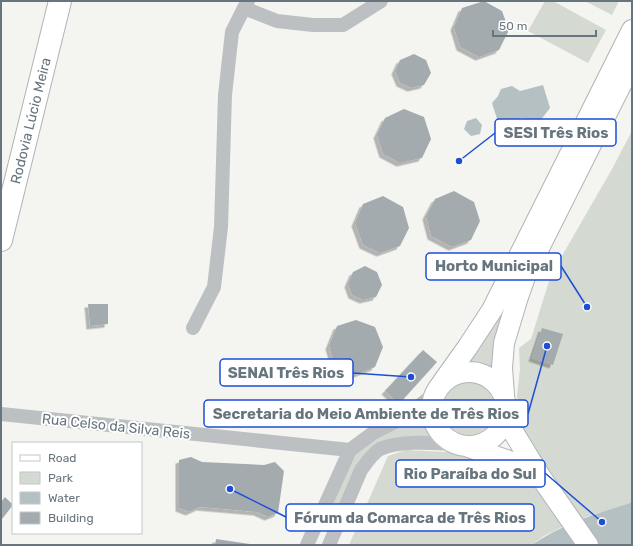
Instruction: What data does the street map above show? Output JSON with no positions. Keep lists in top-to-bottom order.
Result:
{
  "streets": {
    "highway": ["Rodovia Lúcio Meira"],
    "street": ["Rua Celso da Silva Reis"]
  },
  "places": [
    "SESI Três Rios",
    "Horto Municipal",
    "Secretaria do Meio Ambiente de Três Rios",
    "SENAI Três Rios",
    "Fórum da Comarca de Três Rios",
    "Rio Paraíba do Sul"
  ],
  "legend": [
    "Road",
    "Park",
    "Water",
    "Building"
  ],
  "scale_bar": "50 m"
}
